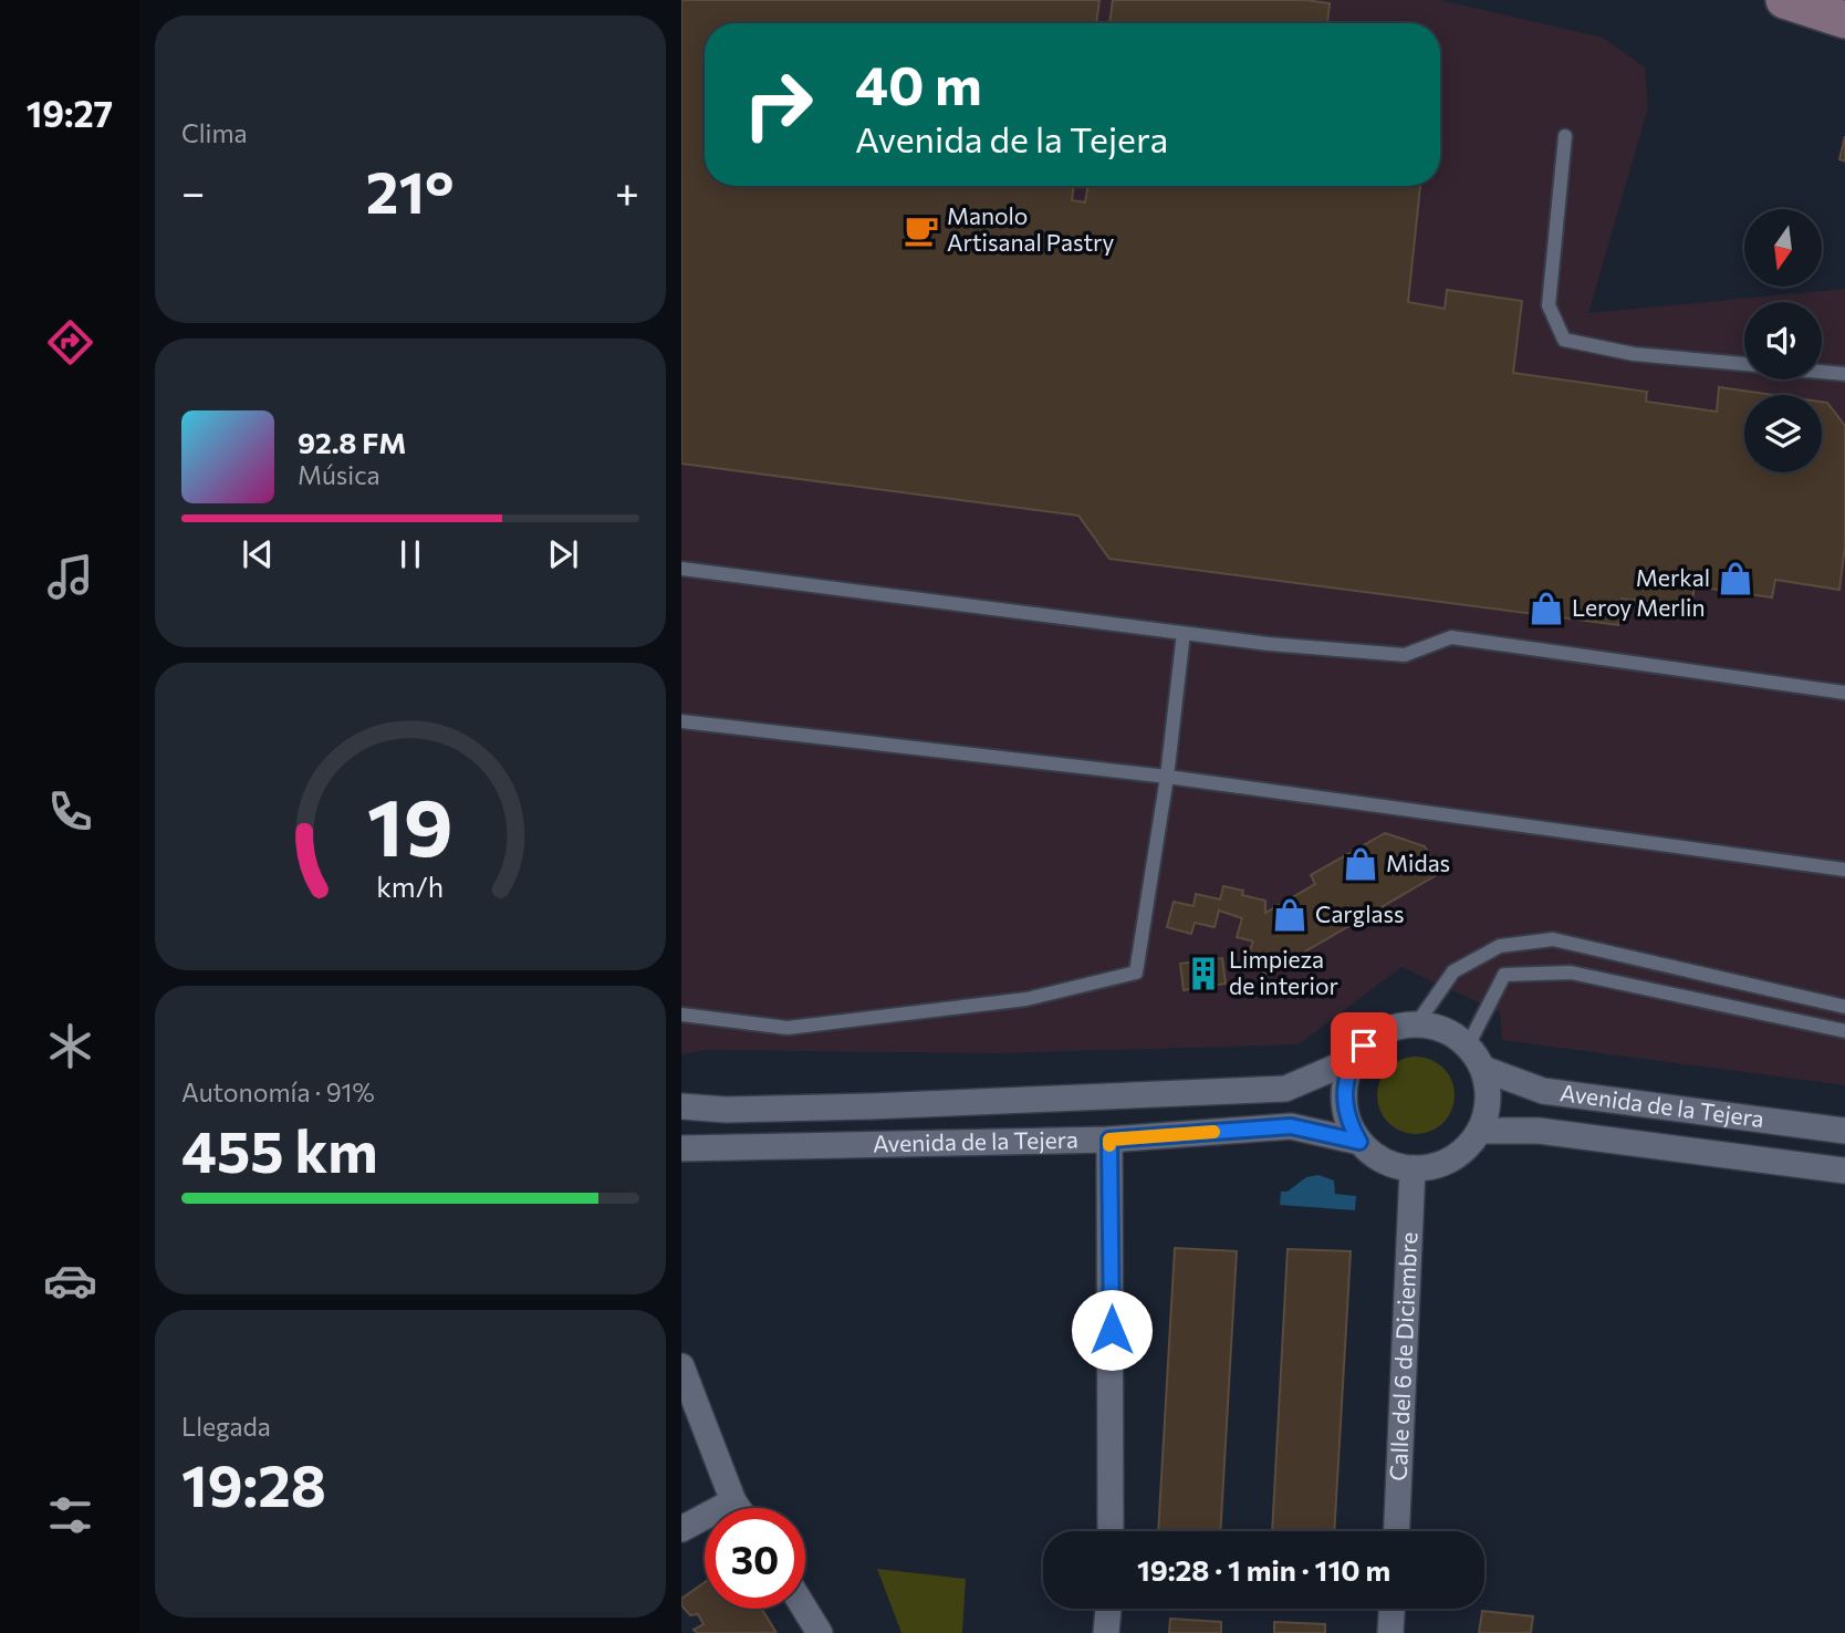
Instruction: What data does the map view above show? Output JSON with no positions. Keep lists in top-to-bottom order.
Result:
{
  "streets": {
    "street": ["Avenida de la Tejera", "Calle del 6 de Diciembre"]
  },
  "crossings": [
    ["Avenida de la Tejera", "Calle del 6 de Diciembre"]
  ],
  "places": {
    "cafe": ["Manolo Artisanal Pastry"],
    "shop": [
      "Merkal",
      "Leroy Merlin",
      "Midas",
      "Carglass"
    ],
    "building": ["Limpieza de interior"]
  },
  "north": "bottom",
  "page": {
    "tabs": "19:27",
    "tile": [
      "Clima",
      ["Autonomía · 91%", "455 km"],
      ["Llegada", "19:28"]
    ],
    "turn": ["40 m", "Avenida de la Tejera"],
    "heat": ["−", "21°", "+"],
    "song": ["92.8 FM", "Música"],
    "limit": "30",
    "trip": "19:28 · 1 min · 110 m",
    "gauge": ["19", "km/h"]
  }
}
